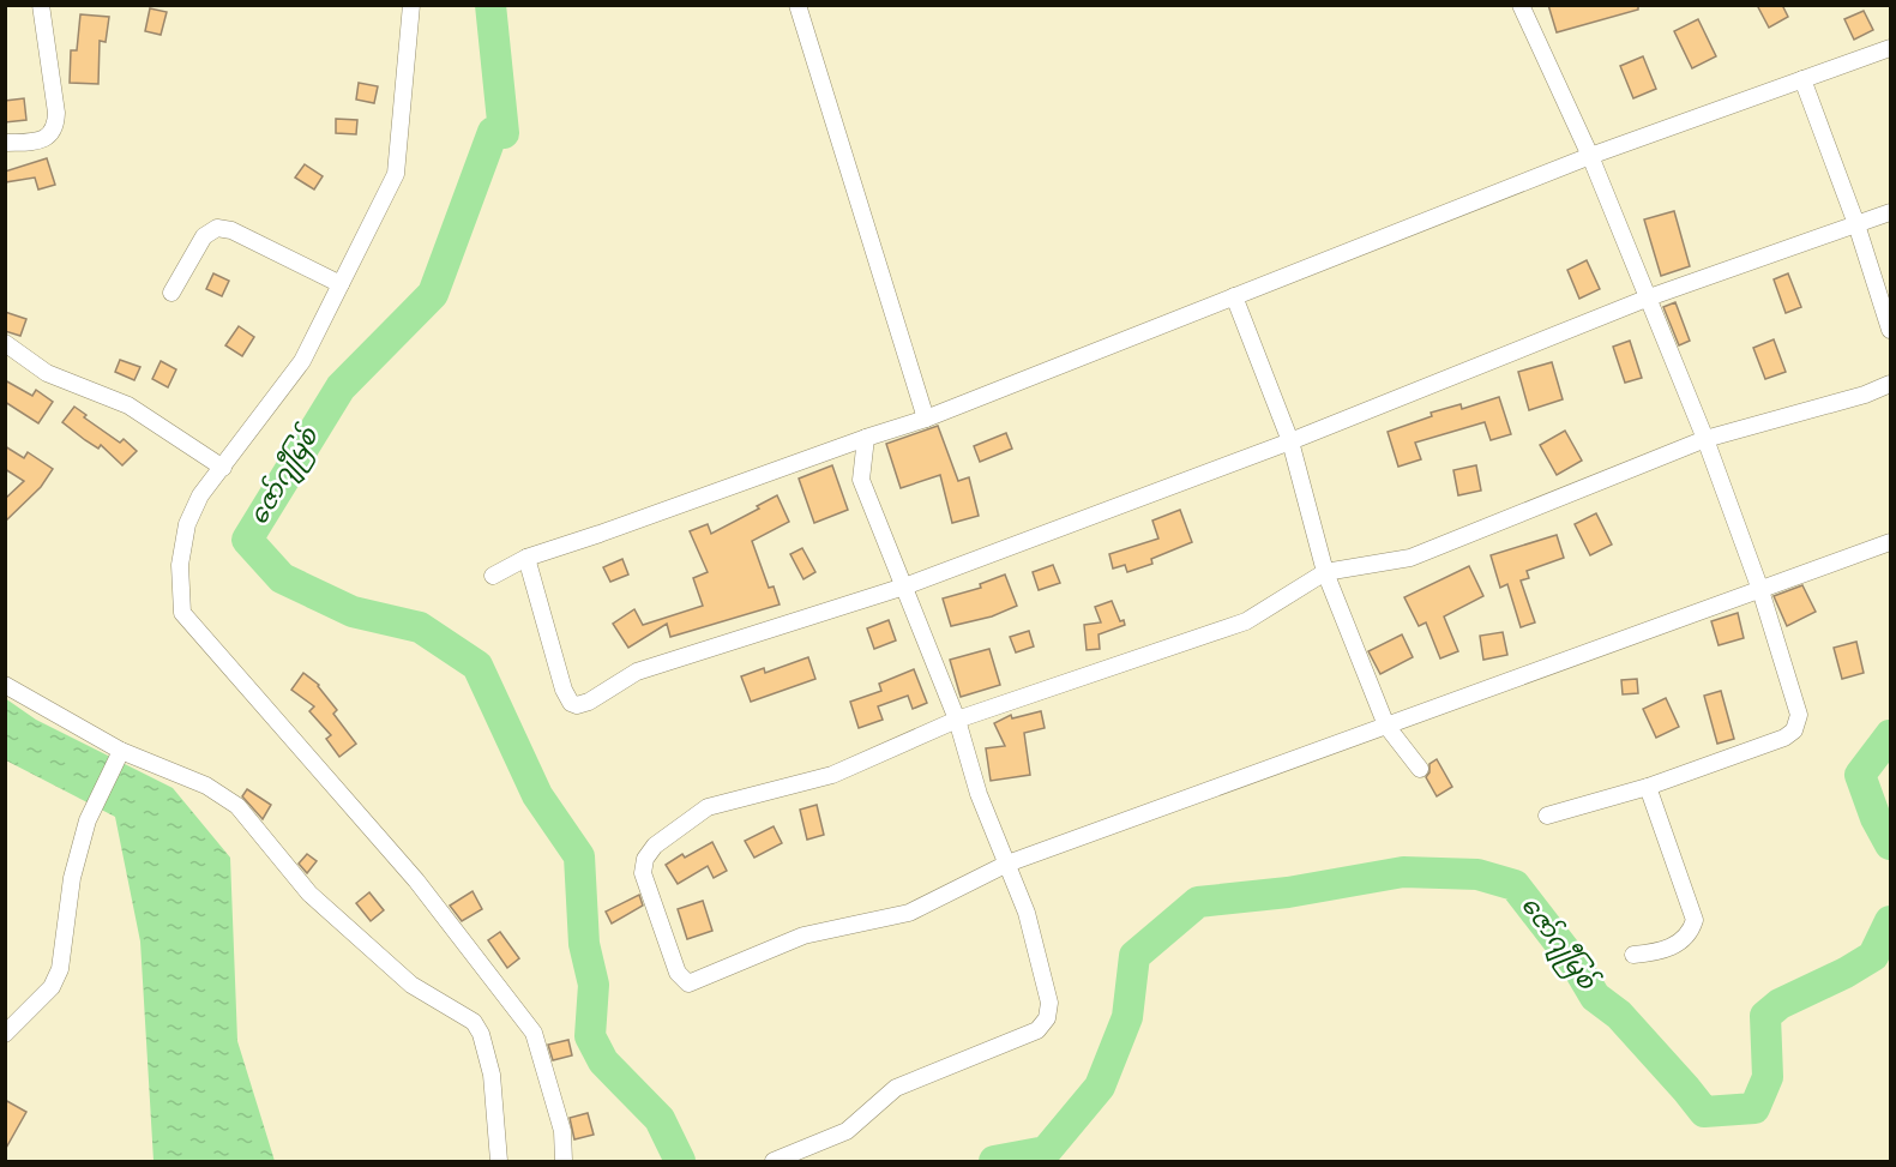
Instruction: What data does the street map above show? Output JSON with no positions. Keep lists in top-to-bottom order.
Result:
{
  "water": ["ဇော်ဂျီမြစ်"]
}
